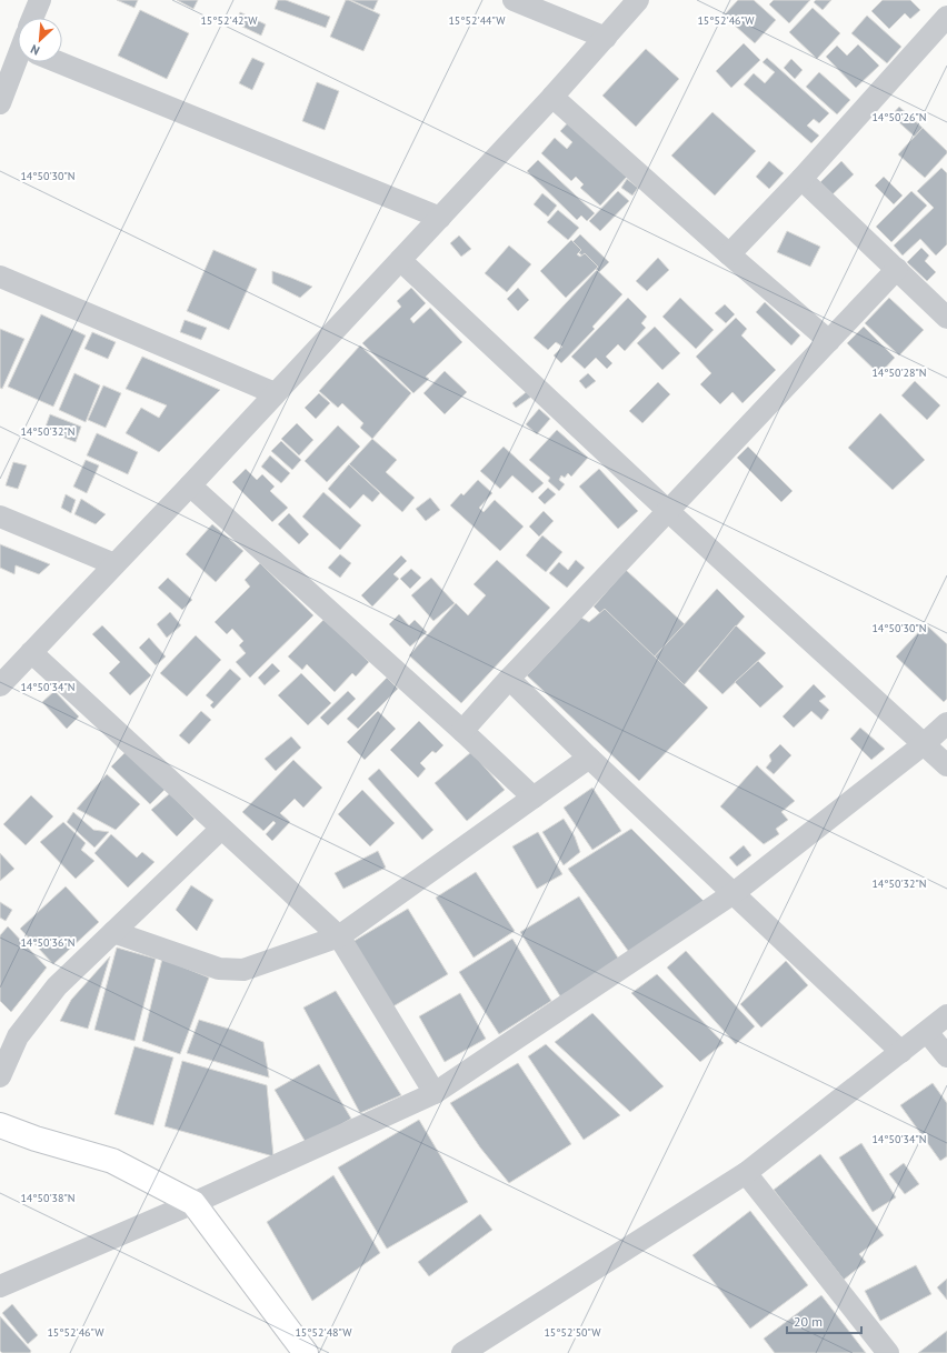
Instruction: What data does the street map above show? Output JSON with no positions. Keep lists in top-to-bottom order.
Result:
{
  "scale_bar": "20 m",
  "north": "bottom left",
  "coordinates": [
    "15°52'42\"W",
    "15°52'44\"W",
    "15°52'46\"W",
    "14°50'26\"N",
    "14°50'30\"N",
    "14°50'28\"N",
    "14°50'32\"N",
    "14°50'34\"N",
    "14°50'36\"N",
    "14°50'38\"N",
    "15°52'48\"W",
    "15°52'50\"W"
  ]
}
